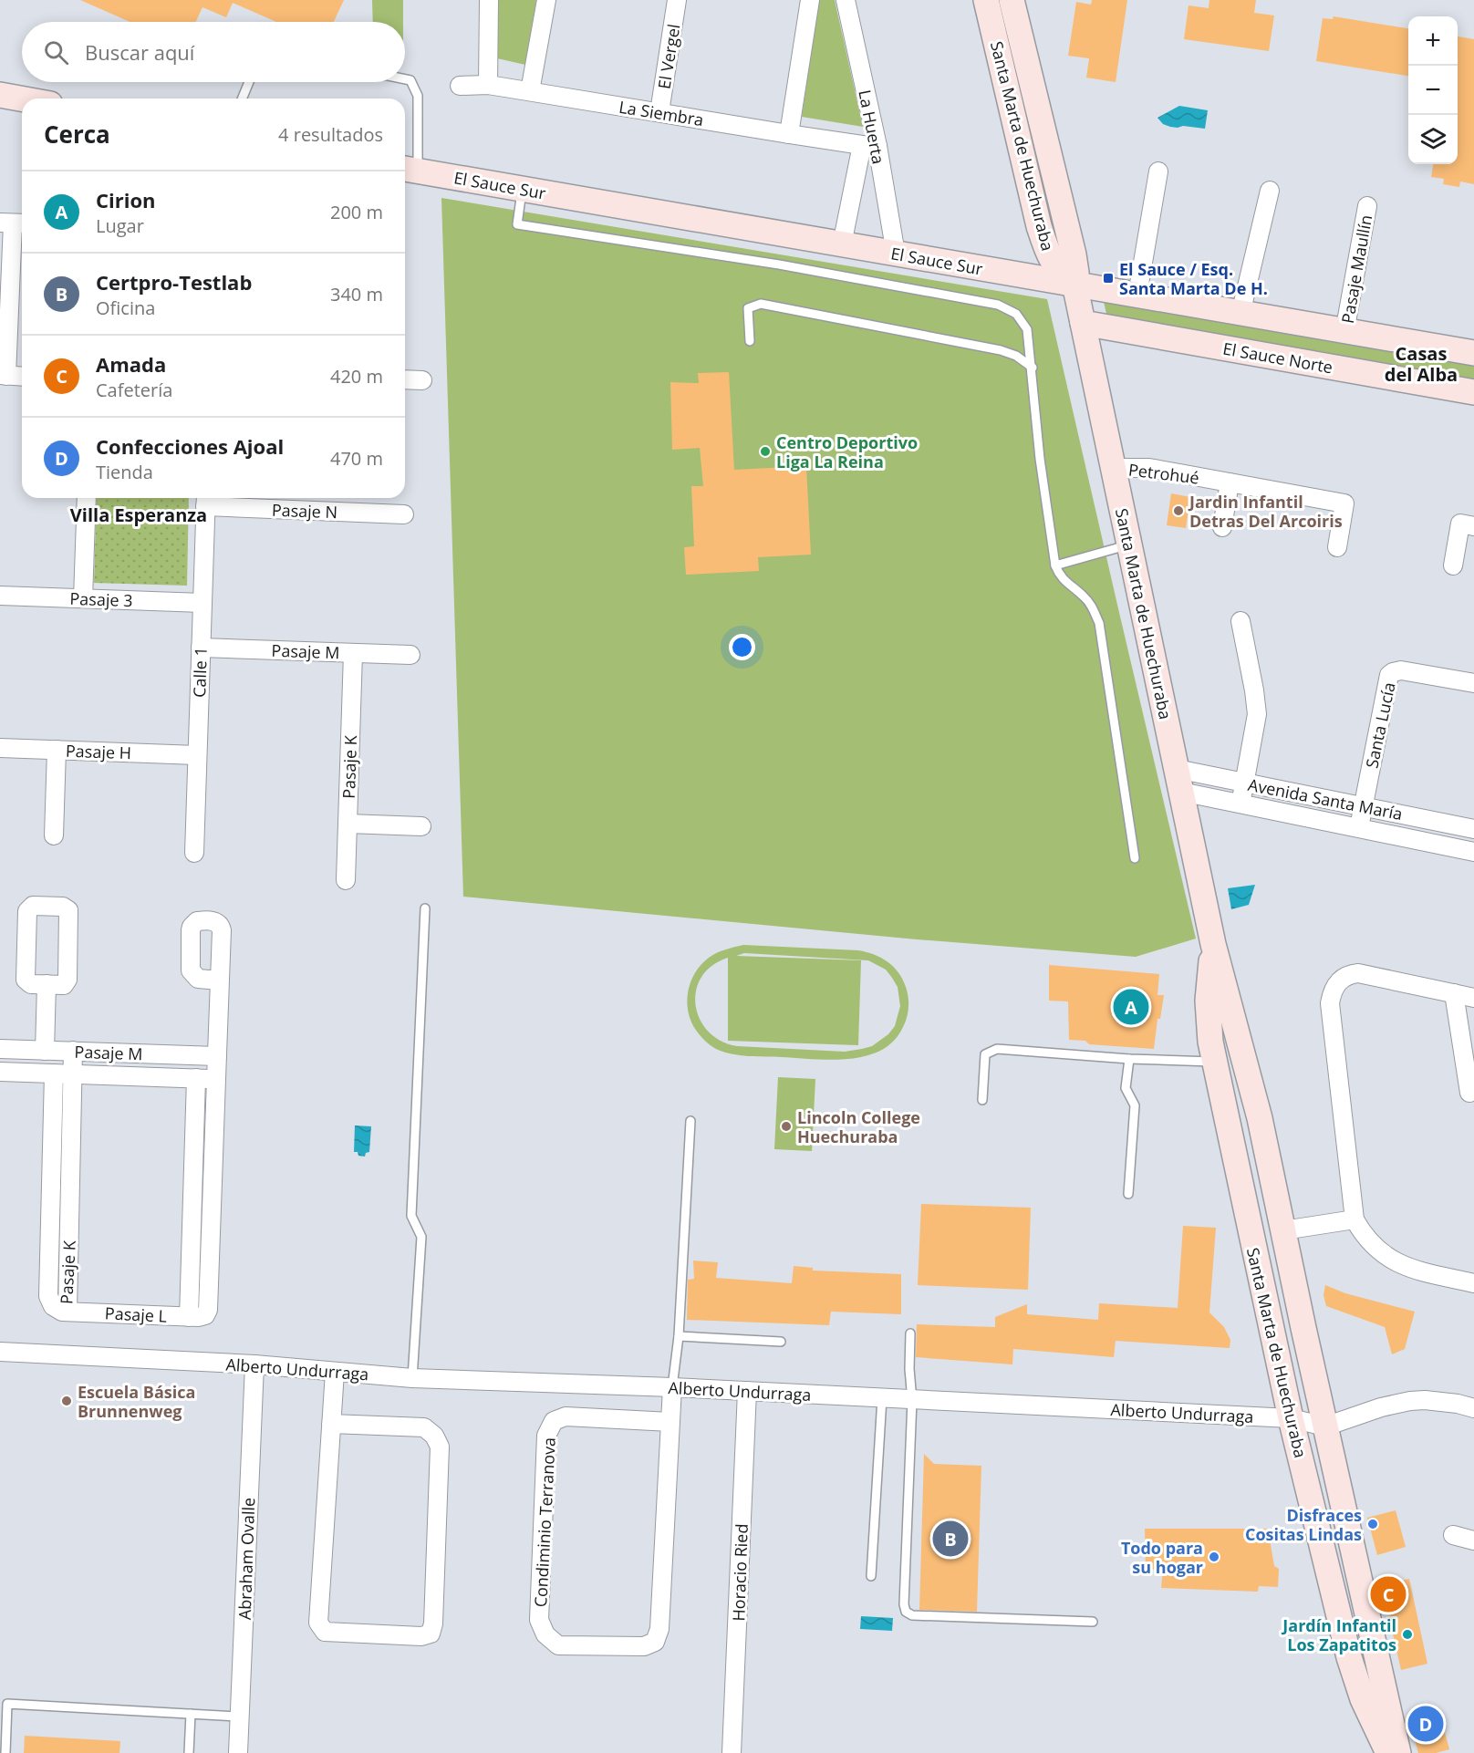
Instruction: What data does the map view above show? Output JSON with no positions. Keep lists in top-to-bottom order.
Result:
{
  "streets": {
    "street": [
      "El Vergel",
      "La Siembra",
      "La Huerta",
      "Santa Marta de Huechuraba",
      "El Sauce Sur",
      "Pasaje Maullín",
      "El Sauce Norte",
      "Petrohué",
      "Pasaje N",
      "Pasaje 3",
      "Pasaje M",
      "Calle 1",
      "Santa Lucía",
      "Pasaje H",
      "Pasaje K",
      "Avenida Santa María",
      "Pasaje L",
      "Alberto Undurraga",
      "Condiminio Terranova",
      "Abraham Ovalle",
      "Horacio Ried"
    ]
  },
  "crossings": [
    ["El Vergel", "La Siembra"],
    ["La Siembra", "La Huerta"],
    ["La Huerta", "El Sauce Sur"],
    ["Santa Marta de Huechuraba", "El Sauce Sur"],
    ["Santa Marta de Huechuraba", "El Sauce Norte"],
    ["Santa Marta de Huechuraba", "Petrohué"],
    ["Santa Marta de Huechuraba", "Avenida Santa María"],
    ["Santa Marta de Huechuraba", "Alberto Undurraga"],
    ["El Sauce Sur", "Pasaje Maullín"],
    ["Pasaje N", "Calle 1"],
    ["Pasaje 3", "Calle 1"],
    ["Pasaje M", "Calle 1"],
    ["Pasaje M", "Pasaje K"],
    ["Calle 1", "Pasaje H"],
    ["Santa Lucía", "Avenida Santa María"],
    ["Pasaje K", "Pasaje L"],
    ["Alberto Undurraga", "Condiminio Terranova"],
    ["Alberto Undurraga", "Abraham Ovalle"],
    ["Alberto Undurraga", "Horacio Ried"]
  ],
  "districts": ["Casas del Alba", "Villa Esperanza"],
  "places": {
    "transit": ["El Sauce / Esq. Santa Marta De H."],
    "other": [
      "Centro Deportivo Liga La Reina",
      "Jardin Infantil Detras Del Arcoiris",
      "Lincoln College Huechuraba",
      "Escuela Básica Brunnenweg",
      "Disfraces Cositas Lindas",
      "Todo para su hogar",
      "Jardín Infantil Los Zapatitos"
    ]
  },
  "page": {
    "map_buttons": ["+", "−"],
    "search": "Buscar aquí",
    "heading": ["Cerca", "4 resultados"],
    "list": [
      {
        "mark": "A",
        "name": "Cirion",
        "note": "Lugar",
        "value": "200 m"
      },
      {
        "mark": "B",
        "name": "Certpro-Testlab",
        "note": "Oficina",
        "value": "340 m"
      },
      {
        "mark": "C",
        "name": "Amada",
        "note": "Cafetería",
        "value": "420 m"
      },
      {
        "mark": "D",
        "name": "Confecciones Ajoal",
        "note": "Tienda",
        "value": "470 m"
      }
    ],
    "pins": [
      "A",
      "B",
      "C",
      "D"
    ]
  }
}
